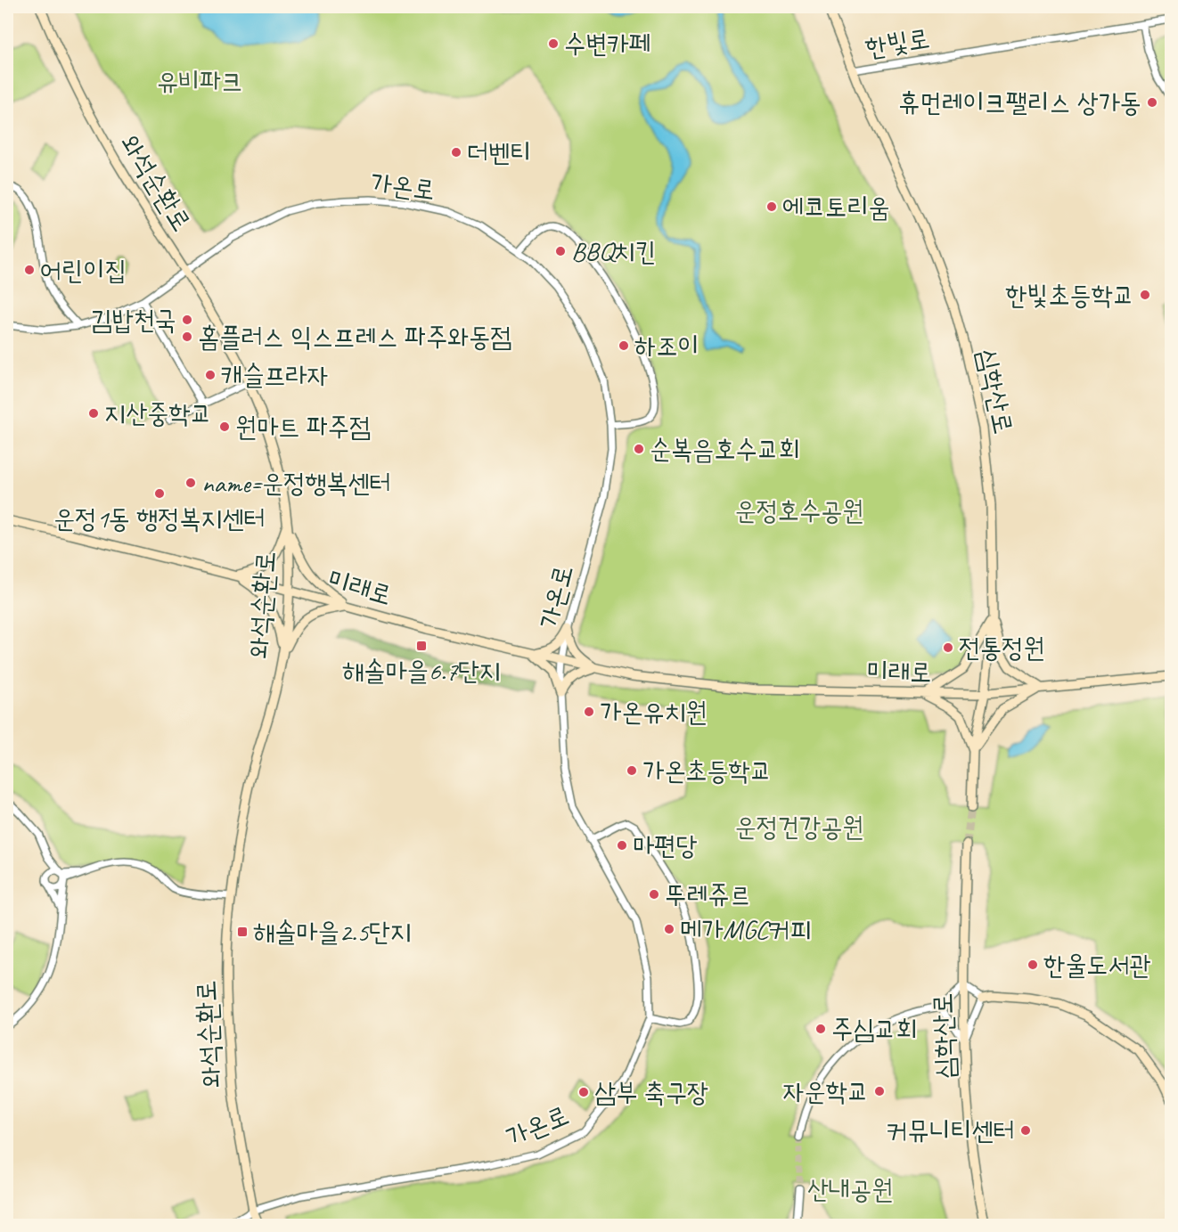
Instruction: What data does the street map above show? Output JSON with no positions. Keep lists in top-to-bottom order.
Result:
{
  "streets": {
    "street": [
      "한빛로",
      "와석순환로",
      "가온로",
      "심학산로",
      "미래로"
    ]
  },
  "crossings": [
    ["한빛로", "심학산로"],
    ["와석순환로", "가온로"],
    ["와석순환로", "미래로"],
    ["가온로", "미래로"],
    ["심학산로", "미래로"]
  ],
  "parks": [
    "유비파크",
    "운정호수공원",
    "운정건강공원",
    "산내공원"
  ],
  "places": {
    "other": [
      "수변카페",
      "휴먼레이크팰리스 상가동",
      "더벤티",
      "에코토리움",
      "BBQ치킨",
      "어린이집",
      "한빛초등학교",
      "김밥천국",
      "홈플러스 익스프레스 파주와동점",
      "하조이",
      "캐슬프라자",
      "지산중학교",
      "원마트 파주점",
      "순복음호수교회",
      "name=운정행복센터",
      "운정1동 행정복지센터",
      "전통정원",
      "가온유치원",
      "가온초등학교",
      "마편당",
      "뚜레쥬르",
      "메가MGC커피",
      "한울도서관",
      "주심교회",
      "자운학교",
      "삼부 축구장",
      "커뮤니티센터"
    ],
    "transit": ["해솔마을6.7단지", "해솔마을2.5단지"]
  }
}
